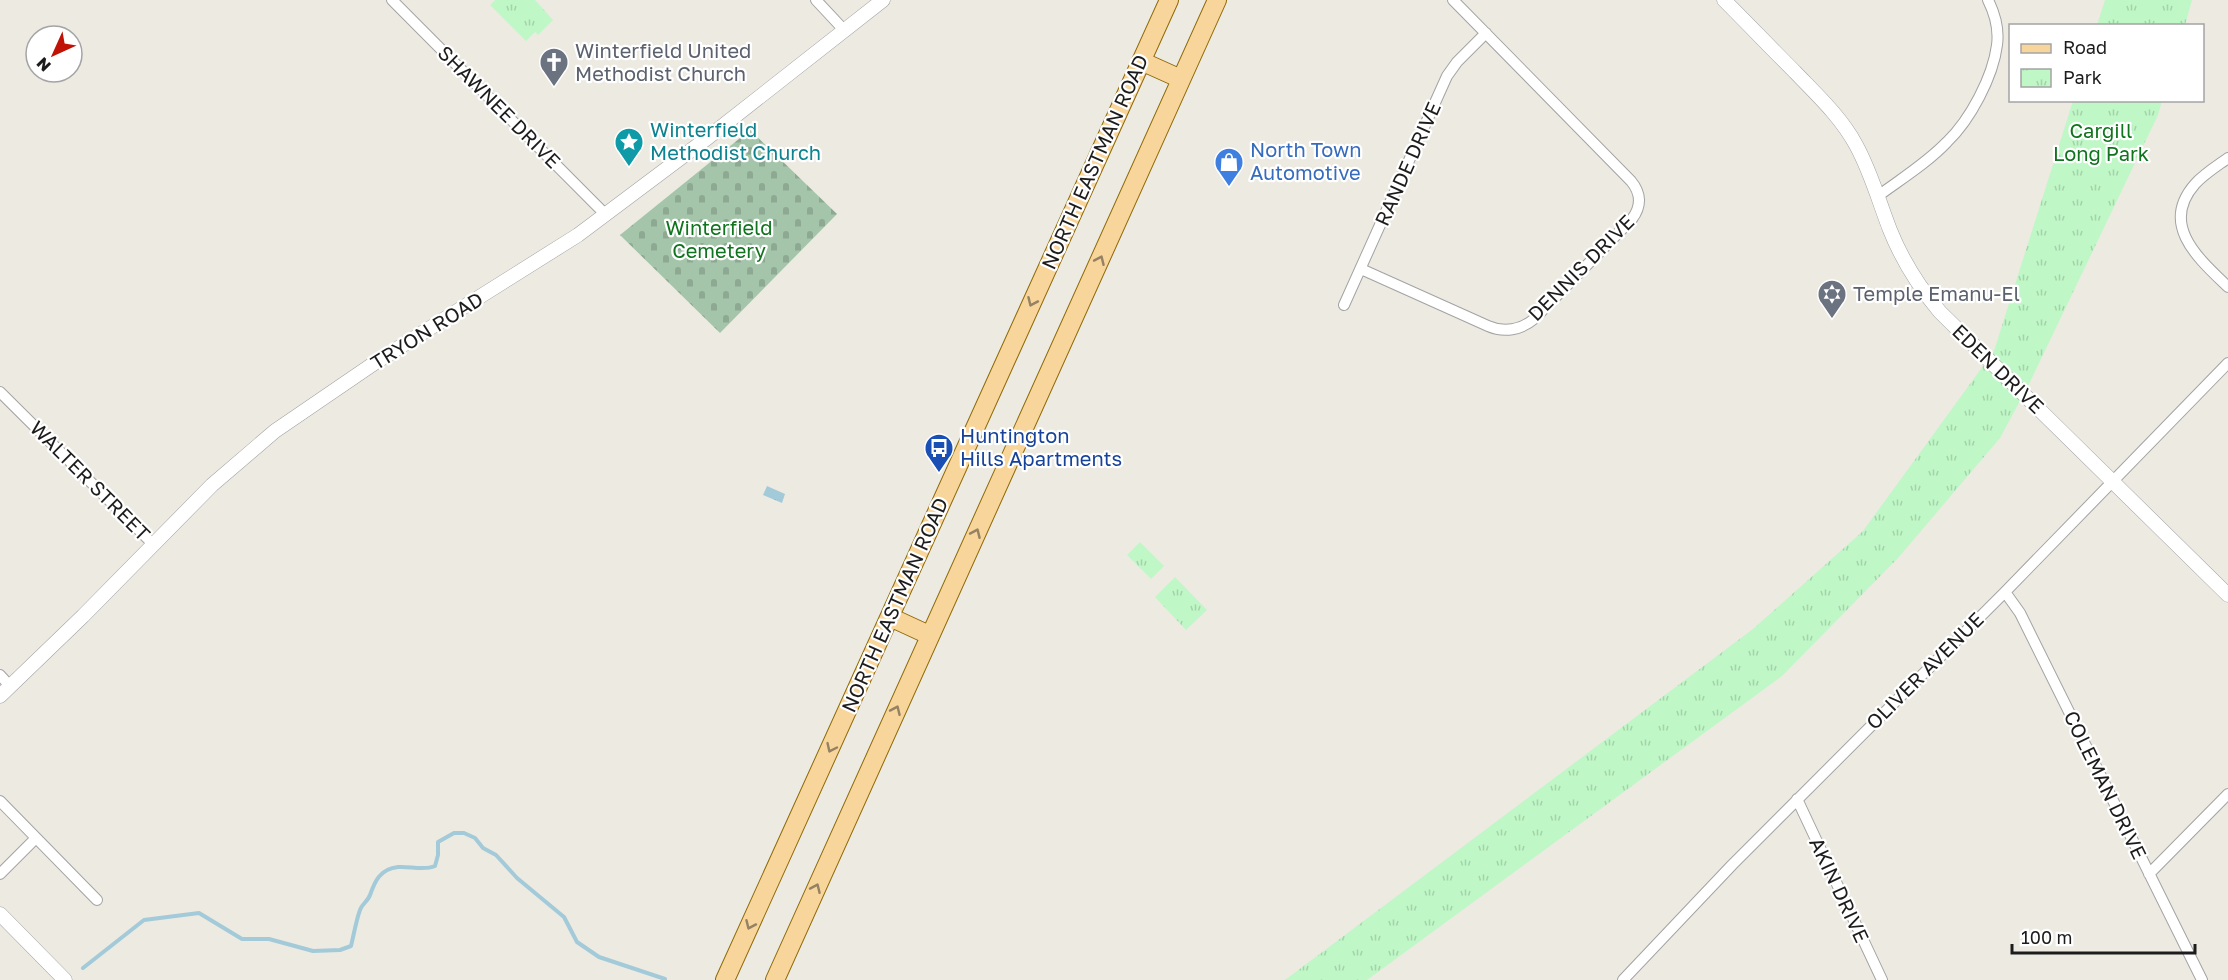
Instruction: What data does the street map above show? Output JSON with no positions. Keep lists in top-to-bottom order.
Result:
{
  "streets": {
    "main road": ["NORTH EASTMAN ROAD"],
    "street": [
      "SHAWNEE DRIVE",
      "RANDE DRIVE",
      "DENNIS DRIVE",
      "TRYON ROAD",
      "EDEN DRIVE",
      "WALTER STREET",
      "OLIVER AVENUE",
      "COLEMAN DRIVE",
      "AKIN DRIVE"
    ]
  },
  "crossings": [
    ["SHAWNEE DRIVE", "TRYON ROAD"],
    ["RANDE DRIVE", "DENNIS DRIVE"],
    ["TRYON ROAD", "WALTER STREET"],
    ["EDEN DRIVE", "OLIVER AVENUE"],
    ["OLIVER AVENUE", "COLEMAN DRIVE"],
    ["OLIVER AVENUE", "AKIN DRIVE"]
  ],
  "parks": ["Cargill Long Park", "Winterfield Cemetery"],
  "places": {
    "church": ["Winterfield United Methodist Church"],
    "place": ["Winterfield Methodist Church"],
    "shop": ["North Town Automotive"],
    "synagogue": ["Temple Emanu-El"],
    "bus stop": ["Huntington Hills Apartments"]
  },
  "legend": ["Road", "Park"],
  "scale_bar": "100 m",
  "north": "bottom left"
}
